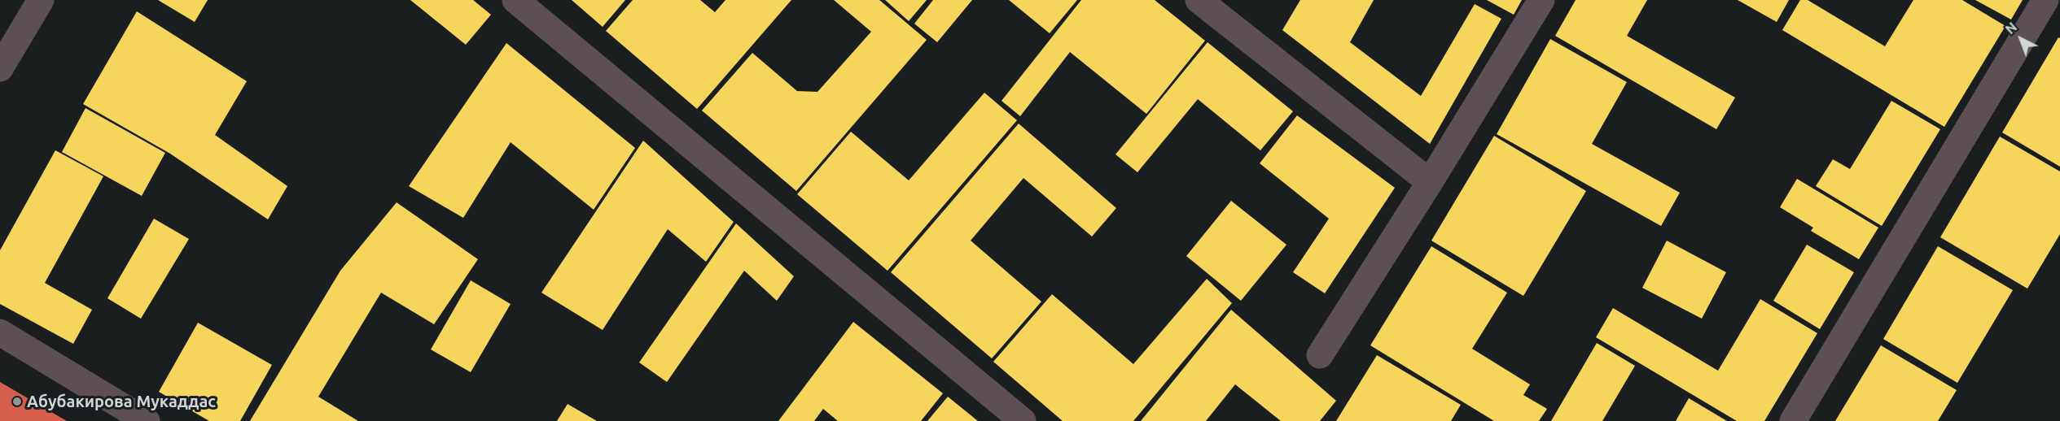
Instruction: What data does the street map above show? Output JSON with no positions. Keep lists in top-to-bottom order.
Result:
{
  "places": ["Абубакирова Мукаддас"],
  "north": "top left"
}
